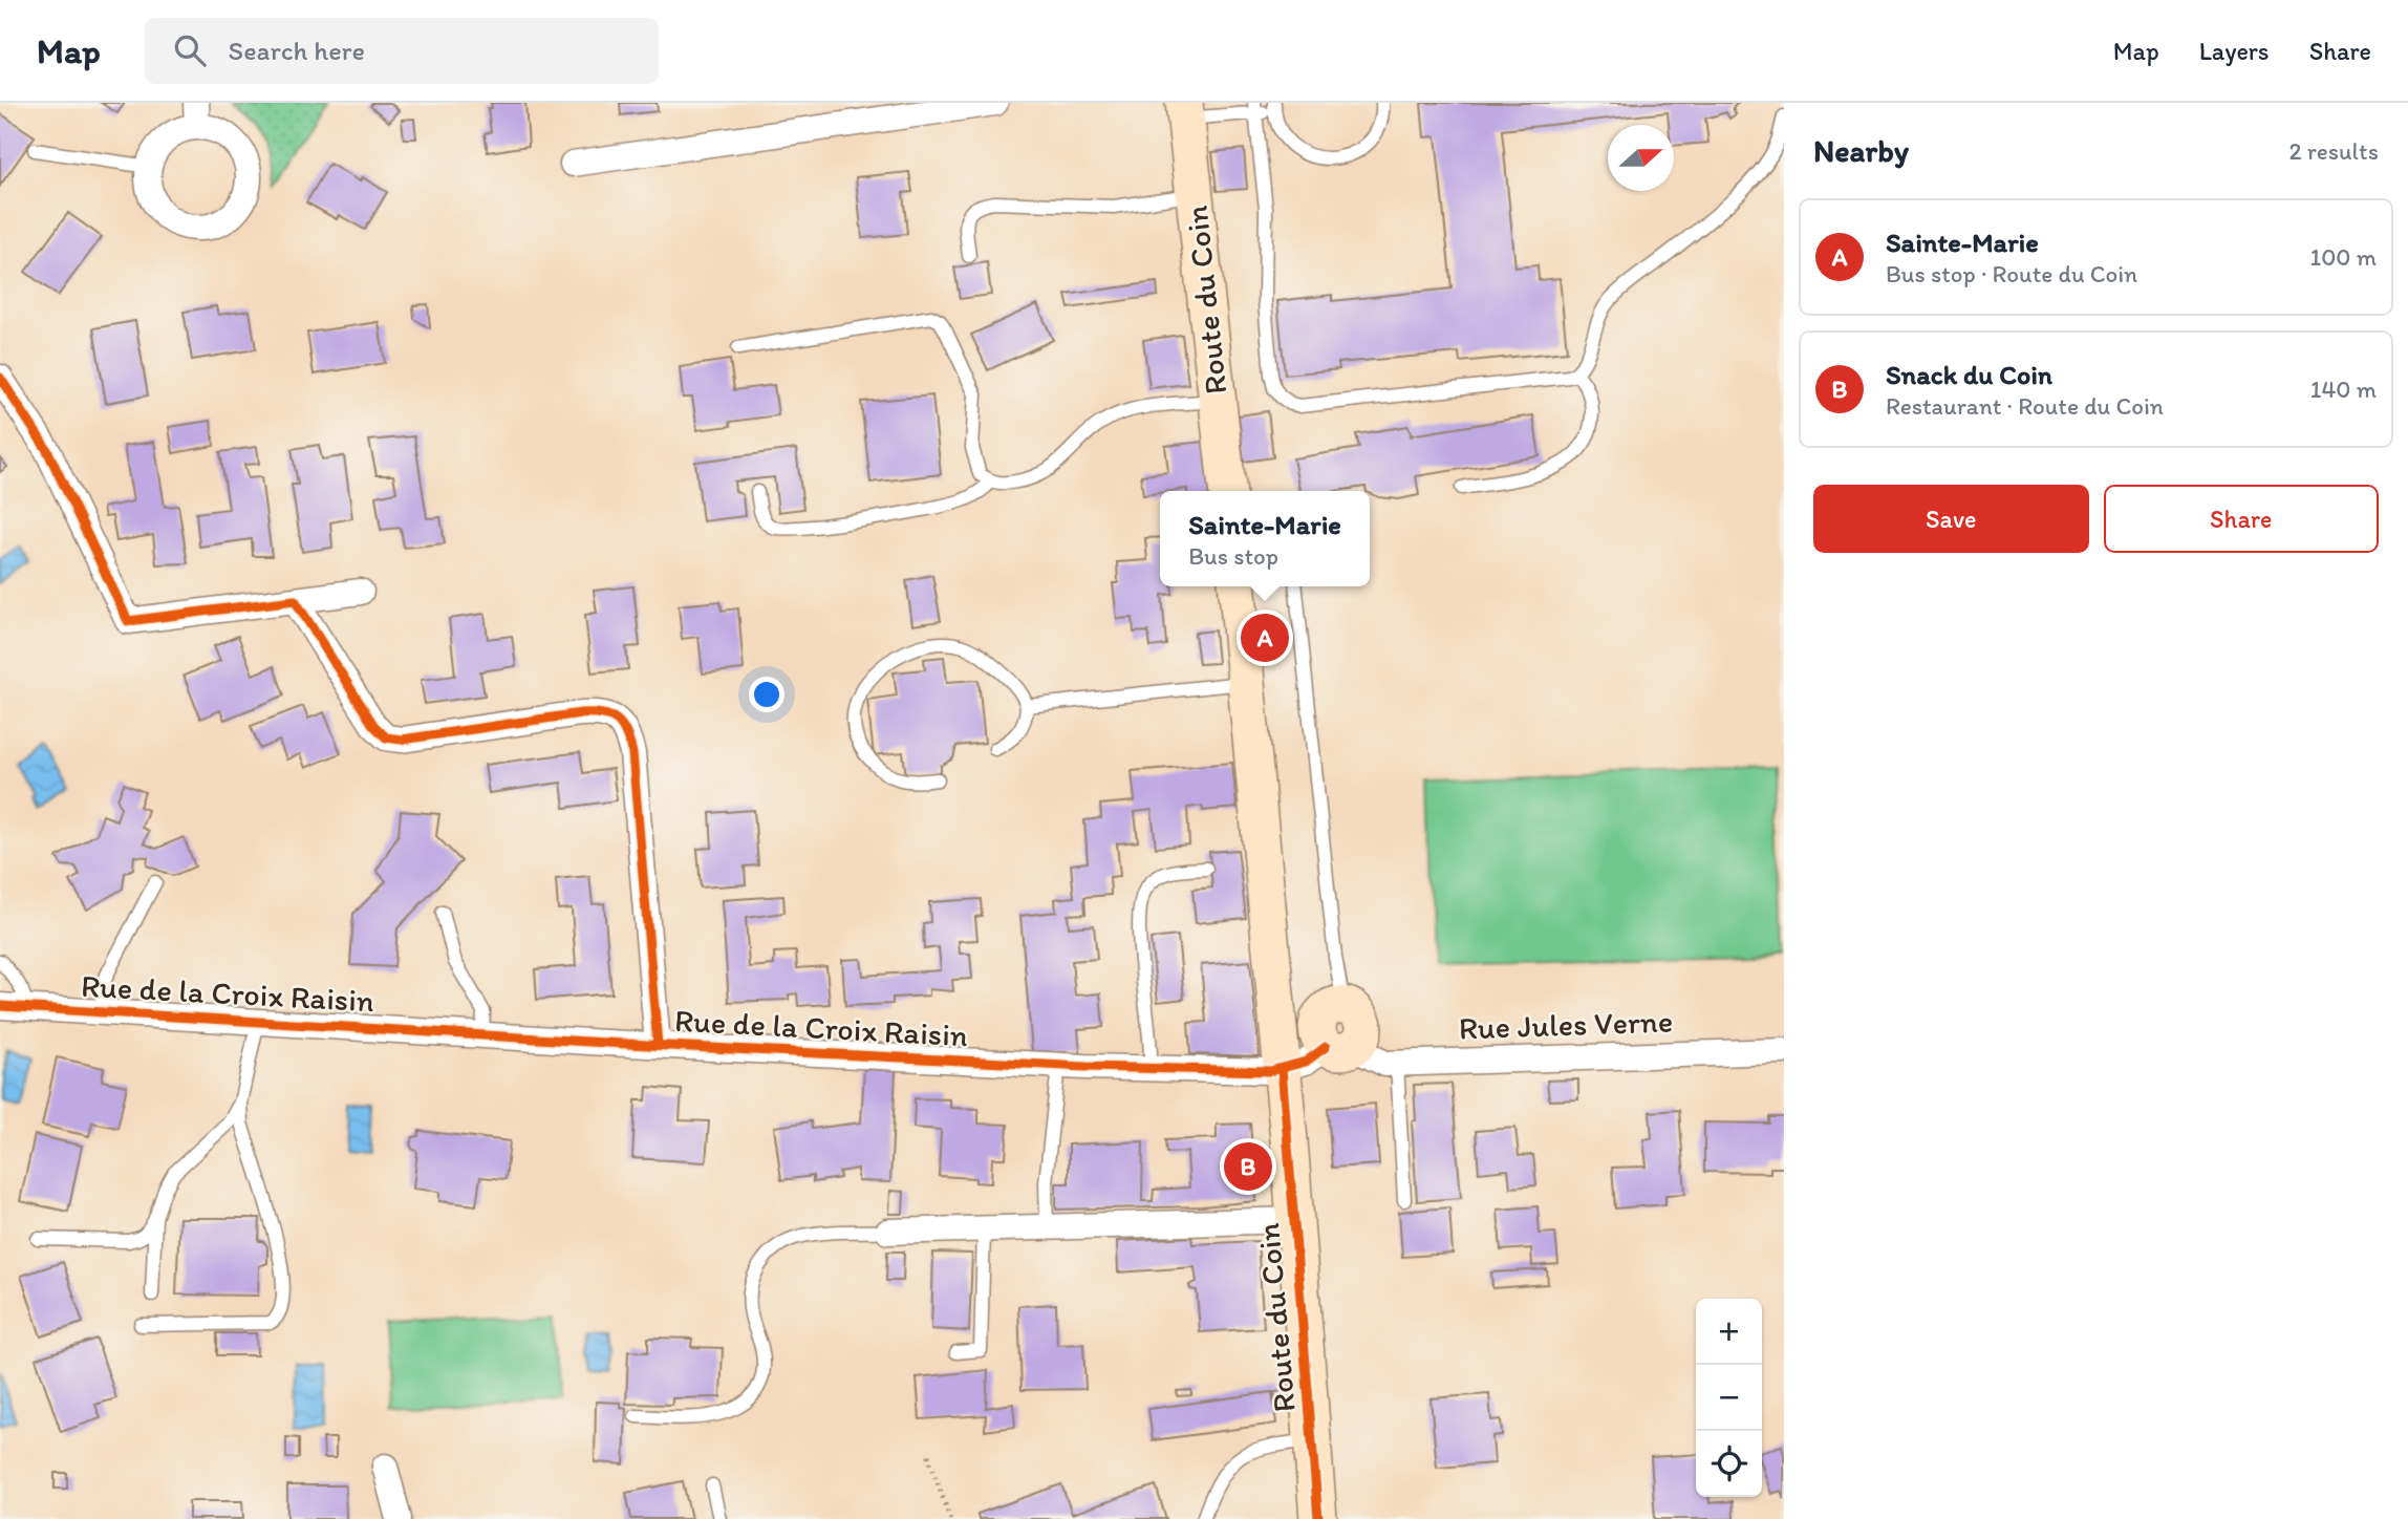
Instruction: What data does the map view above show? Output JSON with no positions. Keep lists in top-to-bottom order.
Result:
{
  "streets": {
    "main road": ["Route du Coin"],
    "street": ["Rue de la Croix Raisin", "Rue Jules Verne"]
  },
  "crossings": [
    ["Route du Coin", "Rue de la Croix Raisin"],
    ["Route du Coin", "Rue Jules Verne"],
    ["Rue de la Croix Raisin", "Rue Jules Verne"]
  ],
  "north": "right",
  "page": {
    "header": "Map",
    "search": "Search here",
    "nav": ["Map", "Layers", "Share"],
    "heading": ["Nearby", "2 results"],
    "list": [
      {
        "mark": "A",
        "name": "Sainte-Marie",
        "note": "Bus stop · Route du Coin",
        "value": "100 m"
      },
      {
        "mark": "B",
        "name": "Snack du Coin",
        "note": "Restaurant · Route du Coin",
        "value": "140 m"
      }
    ],
    "buttons": ["Save", "Share"],
    "popup": ["Sainte-Marie", "Bus stop"],
    "pins": ["A", "B"],
    "map_buttons": ["+", "−"]
  }
}
